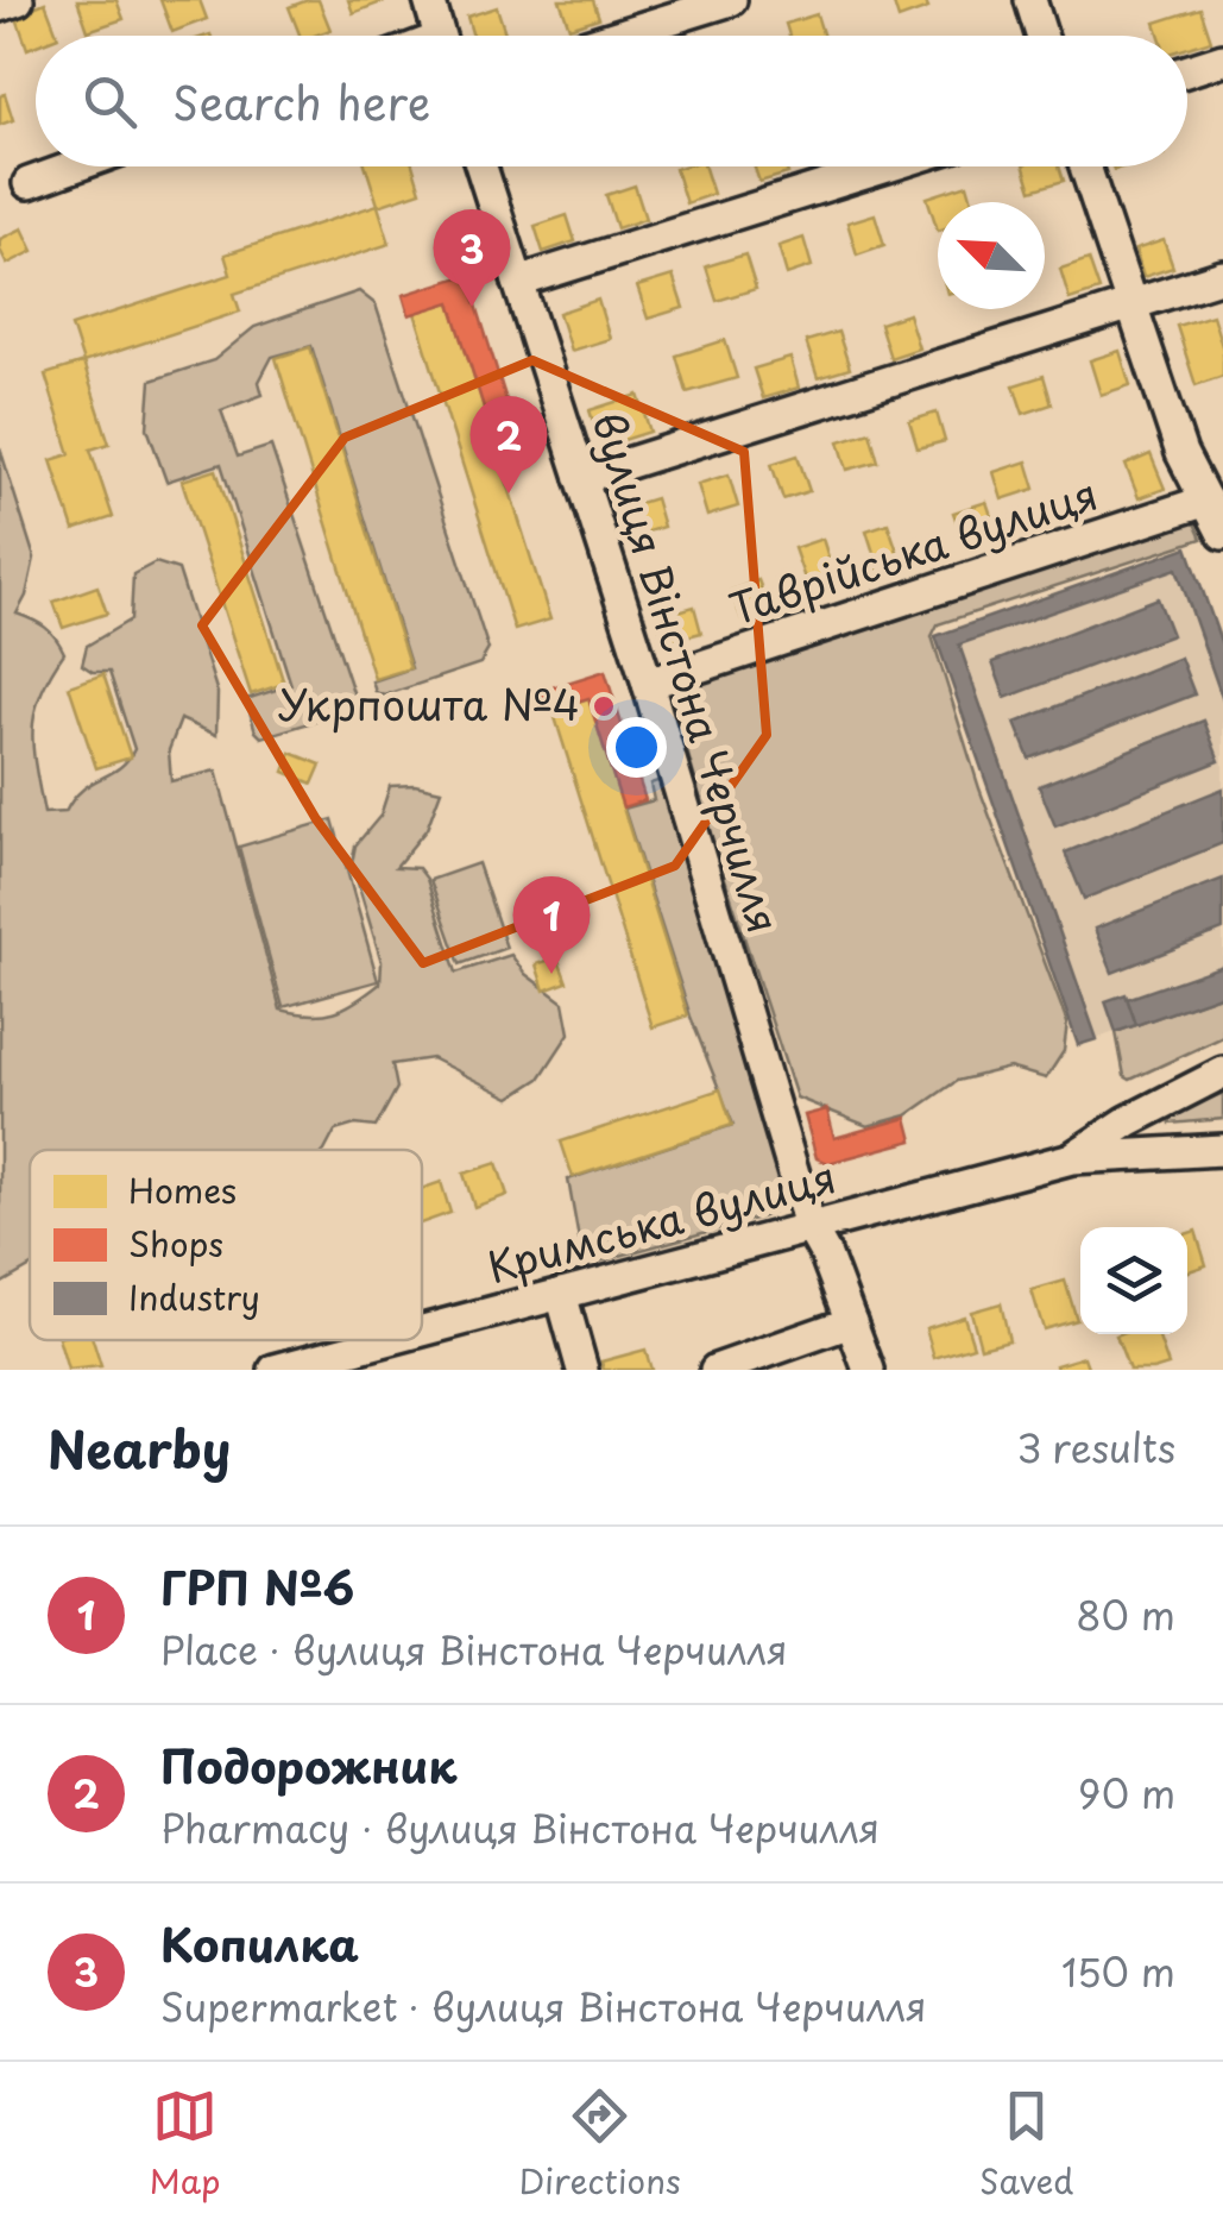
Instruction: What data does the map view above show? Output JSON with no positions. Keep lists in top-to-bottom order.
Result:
{
  "streets": {
    "street": ["Таврійська вулиця", "вулиця Вінстона Черчилля", "Кримська вулиця"]
  },
  "crossings": [
    ["Таврійська вулиця", "вулиця Вінстона Черчилля"],
    ["вулиця Вінстона Черчилля", "Кримська вулиця"]
  ],
  "places": ["Укрпошта №4"],
  "legend": ["Homes", "Shops", "Industry"],
  "north": "top left",
  "page": {
    "search": "Search here",
    "pins": ["3", "2", "1"],
    "heading": ["Nearby", "3 results"],
    "list": [
      {
        "mark": "1",
        "name": "ГРП №6",
        "note": "Place · вулиця Вінстона Черчилля",
        "value": "80 m"
      },
      {
        "mark": "2",
        "name": "Подорожник",
        "note": "Pharmacy · вулиця Вінстона Черчилля",
        "value": "90 m"
      },
      {
        "mark": "3",
        "name": "Копилка",
        "note": "Supermarket · вулиця Вінстона Черчилля",
        "value": "150 m"
      }
    ],
    "nav": ["Map", "Directions", "Saved"]
  }
}
